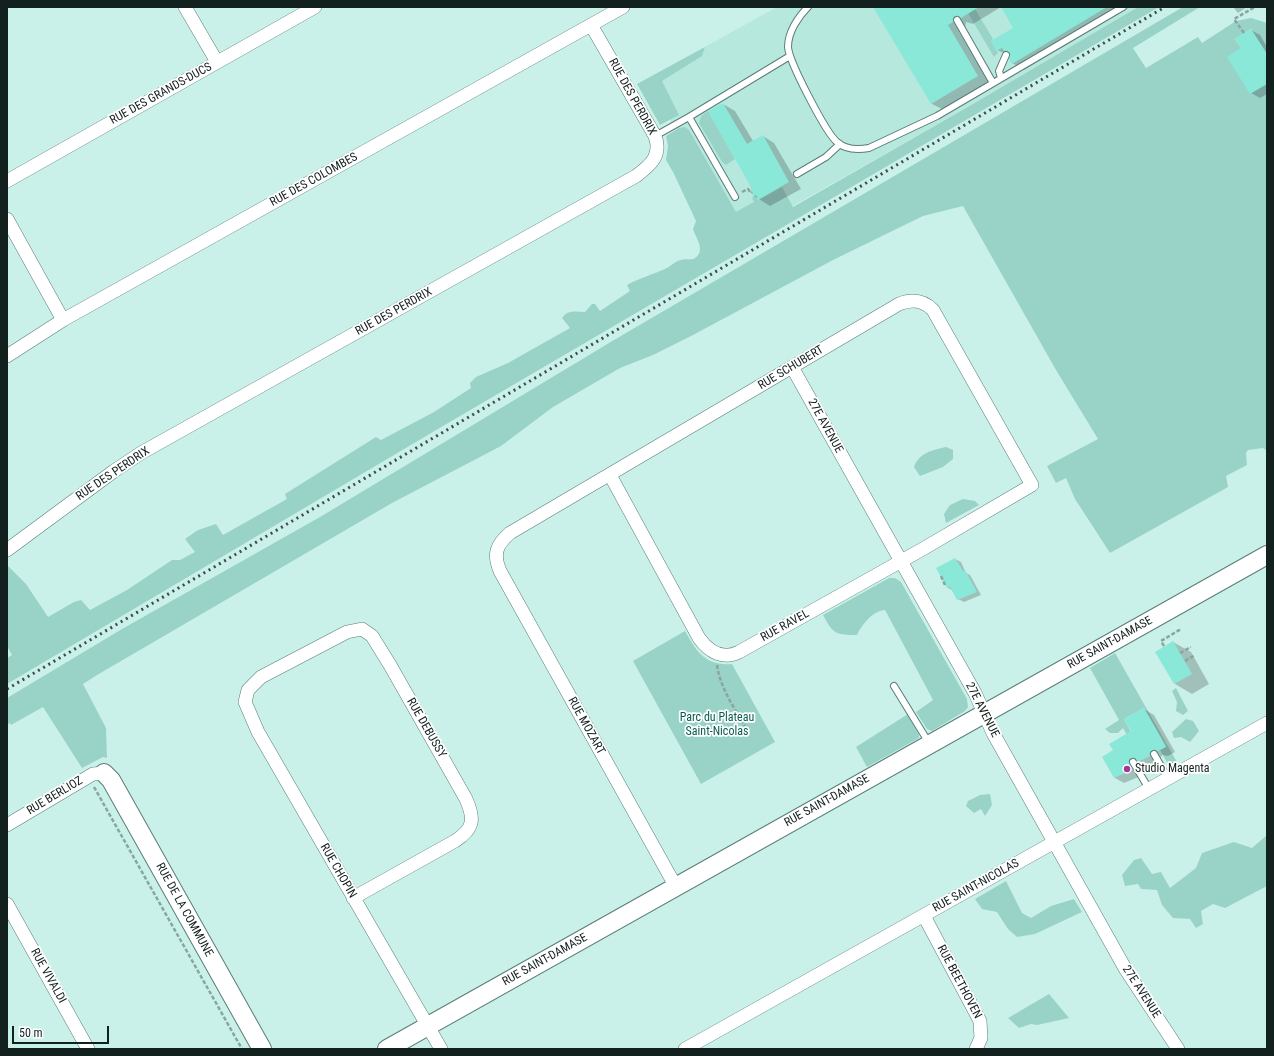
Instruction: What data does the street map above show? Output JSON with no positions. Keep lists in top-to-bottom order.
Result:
{
  "streets": {
    "street": [
      "RUE DES GRANDS-DUCS",
      "RUE DES PERDRIX",
      "RUE DES COLOMBES",
      "RUE SCHUBERT",
      "27E AVENUE",
      "RUE RAVEL",
      "RUE SAINT-DAMASE",
      "RUE MOZART",
      "RUE DEBUSSY",
      "RUE BERLIOZ",
      "RUE CHOPIN",
      "RUE SAINT-NICOLAS",
      "RUE DE LA COMMUNE",
      "RUE VIVALDI",
      "RUE BEETHOVEN"
    ]
  },
  "crossings": [
    ["RUE DES PERDRIX", "RUE DES COLOMBES"],
    ["RUE SCHUBERT", "27E AVENUE"],
    ["RUE SCHUBERT", "RUE RAVEL"],
    ["RUE SCHUBERT", "RUE MOZART"],
    ["27E AVENUE", "RUE RAVEL"],
    ["27E AVENUE", "RUE SAINT-DAMASE"],
    ["27E AVENUE", "RUE SAINT-NICOLAS"],
    ["RUE SAINT-DAMASE", "RUE MOZART"],
    ["RUE SAINT-DAMASE", "RUE CHOPIN"],
    ["RUE DEBUSSY", "RUE CHOPIN"],
    ["RUE BERLIOZ", "RUE DE LA COMMUNE"],
    ["RUE SAINT-NICOLAS", "RUE BEETHOVEN"]
  ],
  "parks": ["Parc du Plateau Saint-Nicolas"],
  "places": ["Studio Magenta"],
  "scale_bar": "50 m"
}
